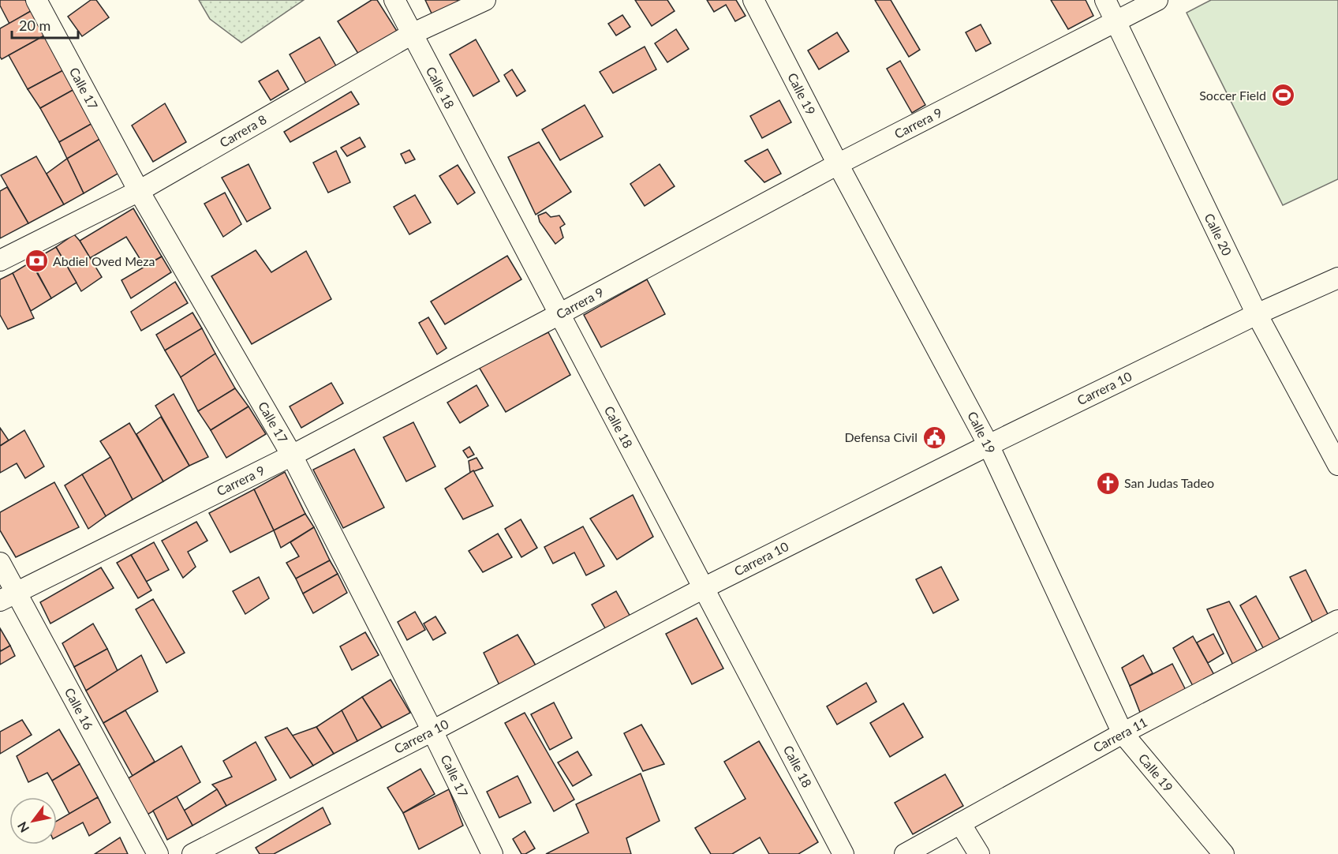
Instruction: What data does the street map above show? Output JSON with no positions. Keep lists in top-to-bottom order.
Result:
{
  "streets": {
    "street": [
      "Calle 18",
      "Calle 17",
      "Calle 19",
      "Carrera 9",
      "Carrera 8",
      "Calle 20",
      "Carrera 10",
      "Calle 16",
      "Carrera 11"
    ]
  },
  "crossings": [
    ["Calle 18", "Carrera 9"],
    ["Calle 18", "Carrera 8"],
    ["Calle 18", "Carrera 10"],
    ["Calle 17", "Carrera 9"],
    ["Calle 17", "Carrera 8"],
    ["Calle 17", "Carrera 10"],
    ["Calle 19", "Carrera 9"],
    ["Calle 19", "Carrera 10"],
    ["Calle 19", "Carrera 11"],
    ["Carrera 9", "Calle 20"],
    ["Carrera 9", "Calle 16"],
    ["Calle 20", "Carrera 10"]
  ],
  "places": {
    "sports": ["Soccer Field"],
    "bank": ["Abdiel Oved Meza"],
    "public building": ["Defensa Civil"],
    "church": ["San Judas Tadeo"]
  },
  "scale_bar": "20 m",
  "north": "bottom left"
}
